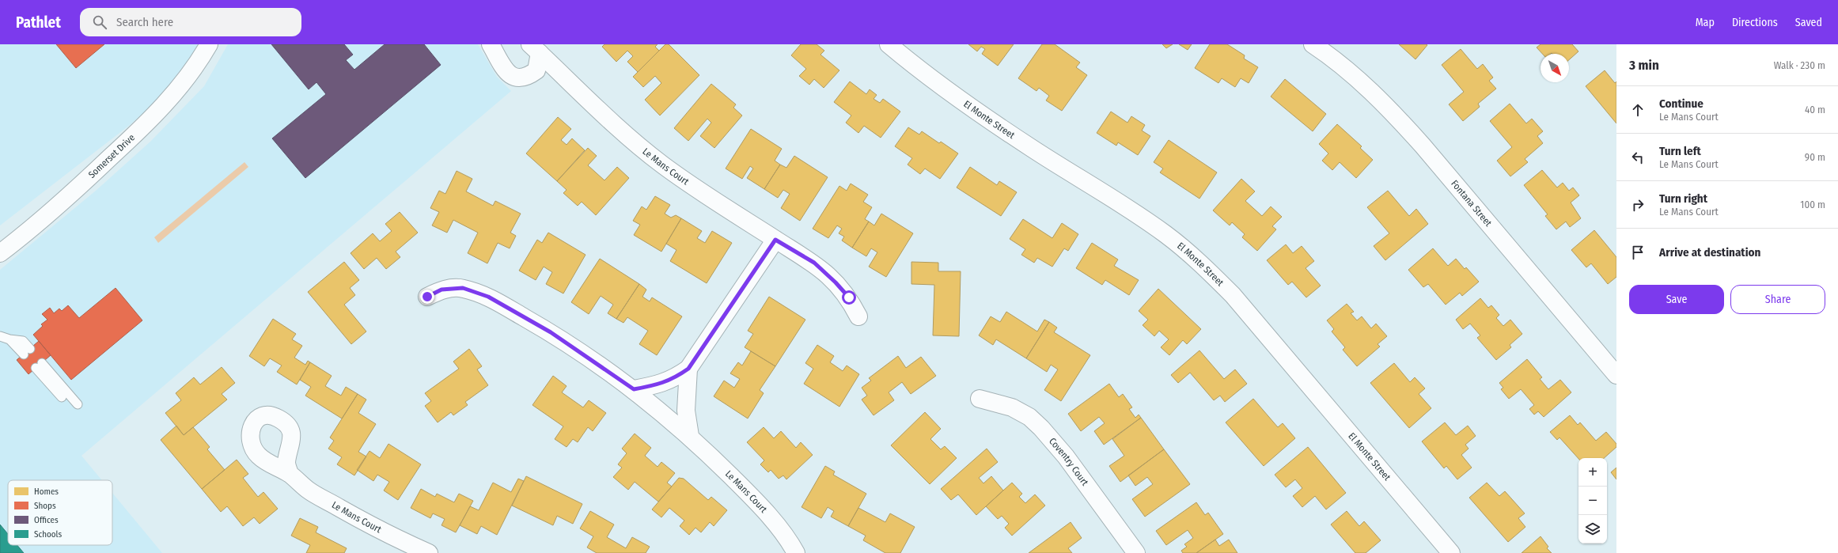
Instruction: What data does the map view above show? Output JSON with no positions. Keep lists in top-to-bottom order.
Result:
{
  "streets": {
    "street": [
      "El Monte Street",
      "Somerset Drive",
      "Le Mans Court",
      "Fontana Street",
      "Coventry Court"
    ]
  },
  "legend": [
    "Homes",
    "Shops",
    "Offices",
    "Schools"
  ],
  "north": "bottom right",
  "page": {
    "header": "Pathlet",
    "search": "Search here",
    "nav": ["Map", "Directions", "Saved"],
    "heading": ["3 min", "Walk · 230 m"],
    "list": [
      ["Continue", "Le Mans Court", "40 m"],
      ["Turn left", "Le Mans Court", "90 m"],
      ["Turn right", "Le Mans Court", "100 m"],
      "Arrive at destination"
    ],
    "buttons": ["Save", "Share"],
    "map_buttons": ["+", "−"]
  }
}
